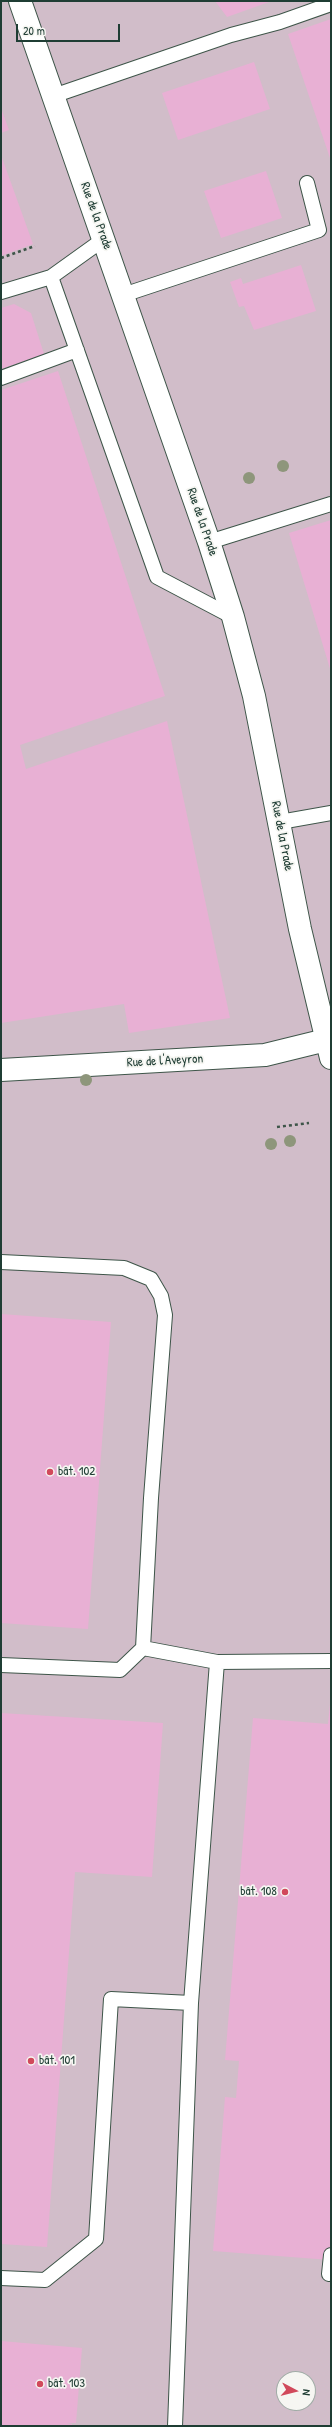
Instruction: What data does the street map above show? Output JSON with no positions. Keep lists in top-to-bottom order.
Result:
{
  "streets": {
    "street": ["Rue de la Prade", "Rue de l'Aveyron"]
  },
  "crossings": [
    ["Rue de la Prade", "Rue de l'Aveyron"]
  ],
  "places": [
    "bât. 102",
    "bât. 108",
    "bât. 101",
    "bât. 103"
  ],
  "scale_bar": "20 m",
  "north": "right"
}
